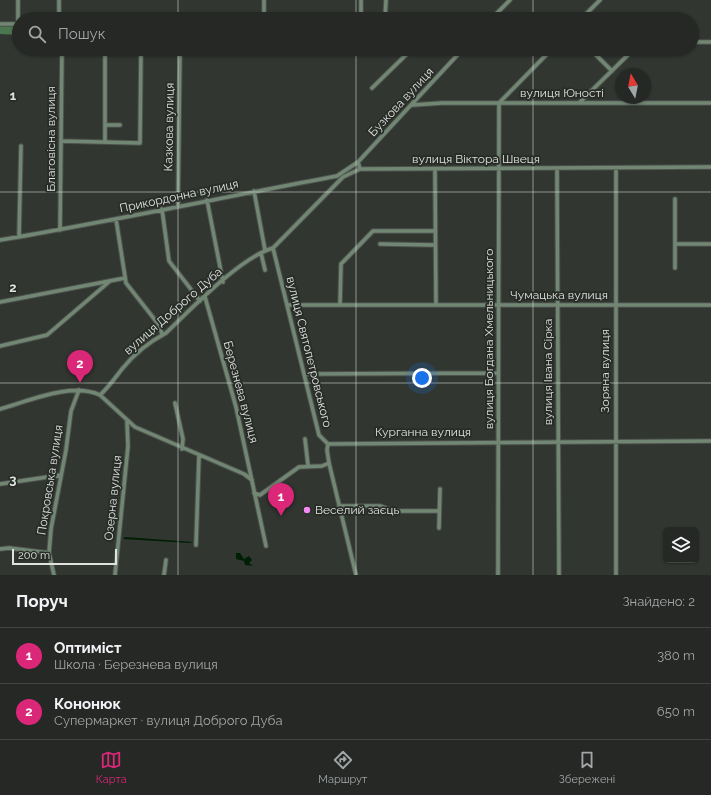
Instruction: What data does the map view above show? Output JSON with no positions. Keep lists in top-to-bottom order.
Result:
{
  "streets": {
    "street": [
      "вулиця Юності",
      "Бузкова вулиця",
      "Казкова вулиця",
      "Благовісна вулиця",
      "вулиця Віктора Швеця",
      "Прикордонна вулиця",
      "Чумацька вулиця",
      "вулиця Доброго Дуба",
      "вулиця Богдана Хмельницького",
      "вулиця Святопетровського",
      "Зоряна вулиця",
      "вулиця Івана Сірка",
      "Березнева вулиця",
      "Курганна вулиця",
      "Покровська вулиця",
      "Озерна вулиця"
    ]
  },
  "crossings": [
    ["вулиця Юності", "Бузкова вулиця"],
    ["вулиця Юності", "вулиця Богдана Хмельницького"],
    ["Бузкова вулиця", "Прикордонна вулиця"],
    ["Казкова вулиця", "Прикордонна вулиця"],
    ["Благовісна вулиця", "Прикордонна вулиця"],
    ["вулиця Віктора Швеця", "вулиця Доброго Дуба"],
    ["вулиця Віктора Швеця", "вулиця Богдана Хмельницького"],
    ["вулиця Віктора Швеця", "вулиця Святопетровського"],
    ["вулиця Віктора Швеця", "Зоряна вулиця"],
    ["вулиця Віктора Швеця", "вулиця Івана Сірка"],
    ["Чумацька вулиця", "вулиця Богдана Хмельницького"],
    ["Чумацька вулиця", "вулиця Святопетровського"],
    ["Чумацька вулиця", "Зоряна вулиця"],
    ["Чумацька вулиця", "вулиця Івана Сірка"],
    ["вулиця Доброго Дуба", "вулиця Святопетровського"],
    ["вулиця Доброго Дуба", "Березнева вулиця"],
    ["вулиця Богдана Хмельницького", "Курганна вулиця"],
    ["вулиця Святопетровського", "Курганна вулиця"],
    ["Зоряна вулиця", "Курганна вулиця"],
    ["вулиця Івана Сірка", "Курганна вулиця"]
  ],
  "places": ["Веселий заєць"],
  "scale_bar": "200 m",
  "north": "top",
  "page": {
    "search": "Пошук",
    "pins": ["2", "1"],
    "scale": "200 m",
    "heading": ["Поруч", "Знайдено: 2"],
    "list": [
      {
        "mark": "1",
        "name": "Оптиміст",
        "note": "Школа · Березнева вулиця",
        "value": "380 m"
      },
      {
        "mark": "2",
        "name": "Кононюк",
        "note": "Супермаркет · вулиця Доброго Дуба",
        "value": "650 m"
      }
    ],
    "nav": ["Карта", "Маршрут", "Збережені"]
  },
  "grid": {
    "rows": ["1", "2", "3"]
  }
}
